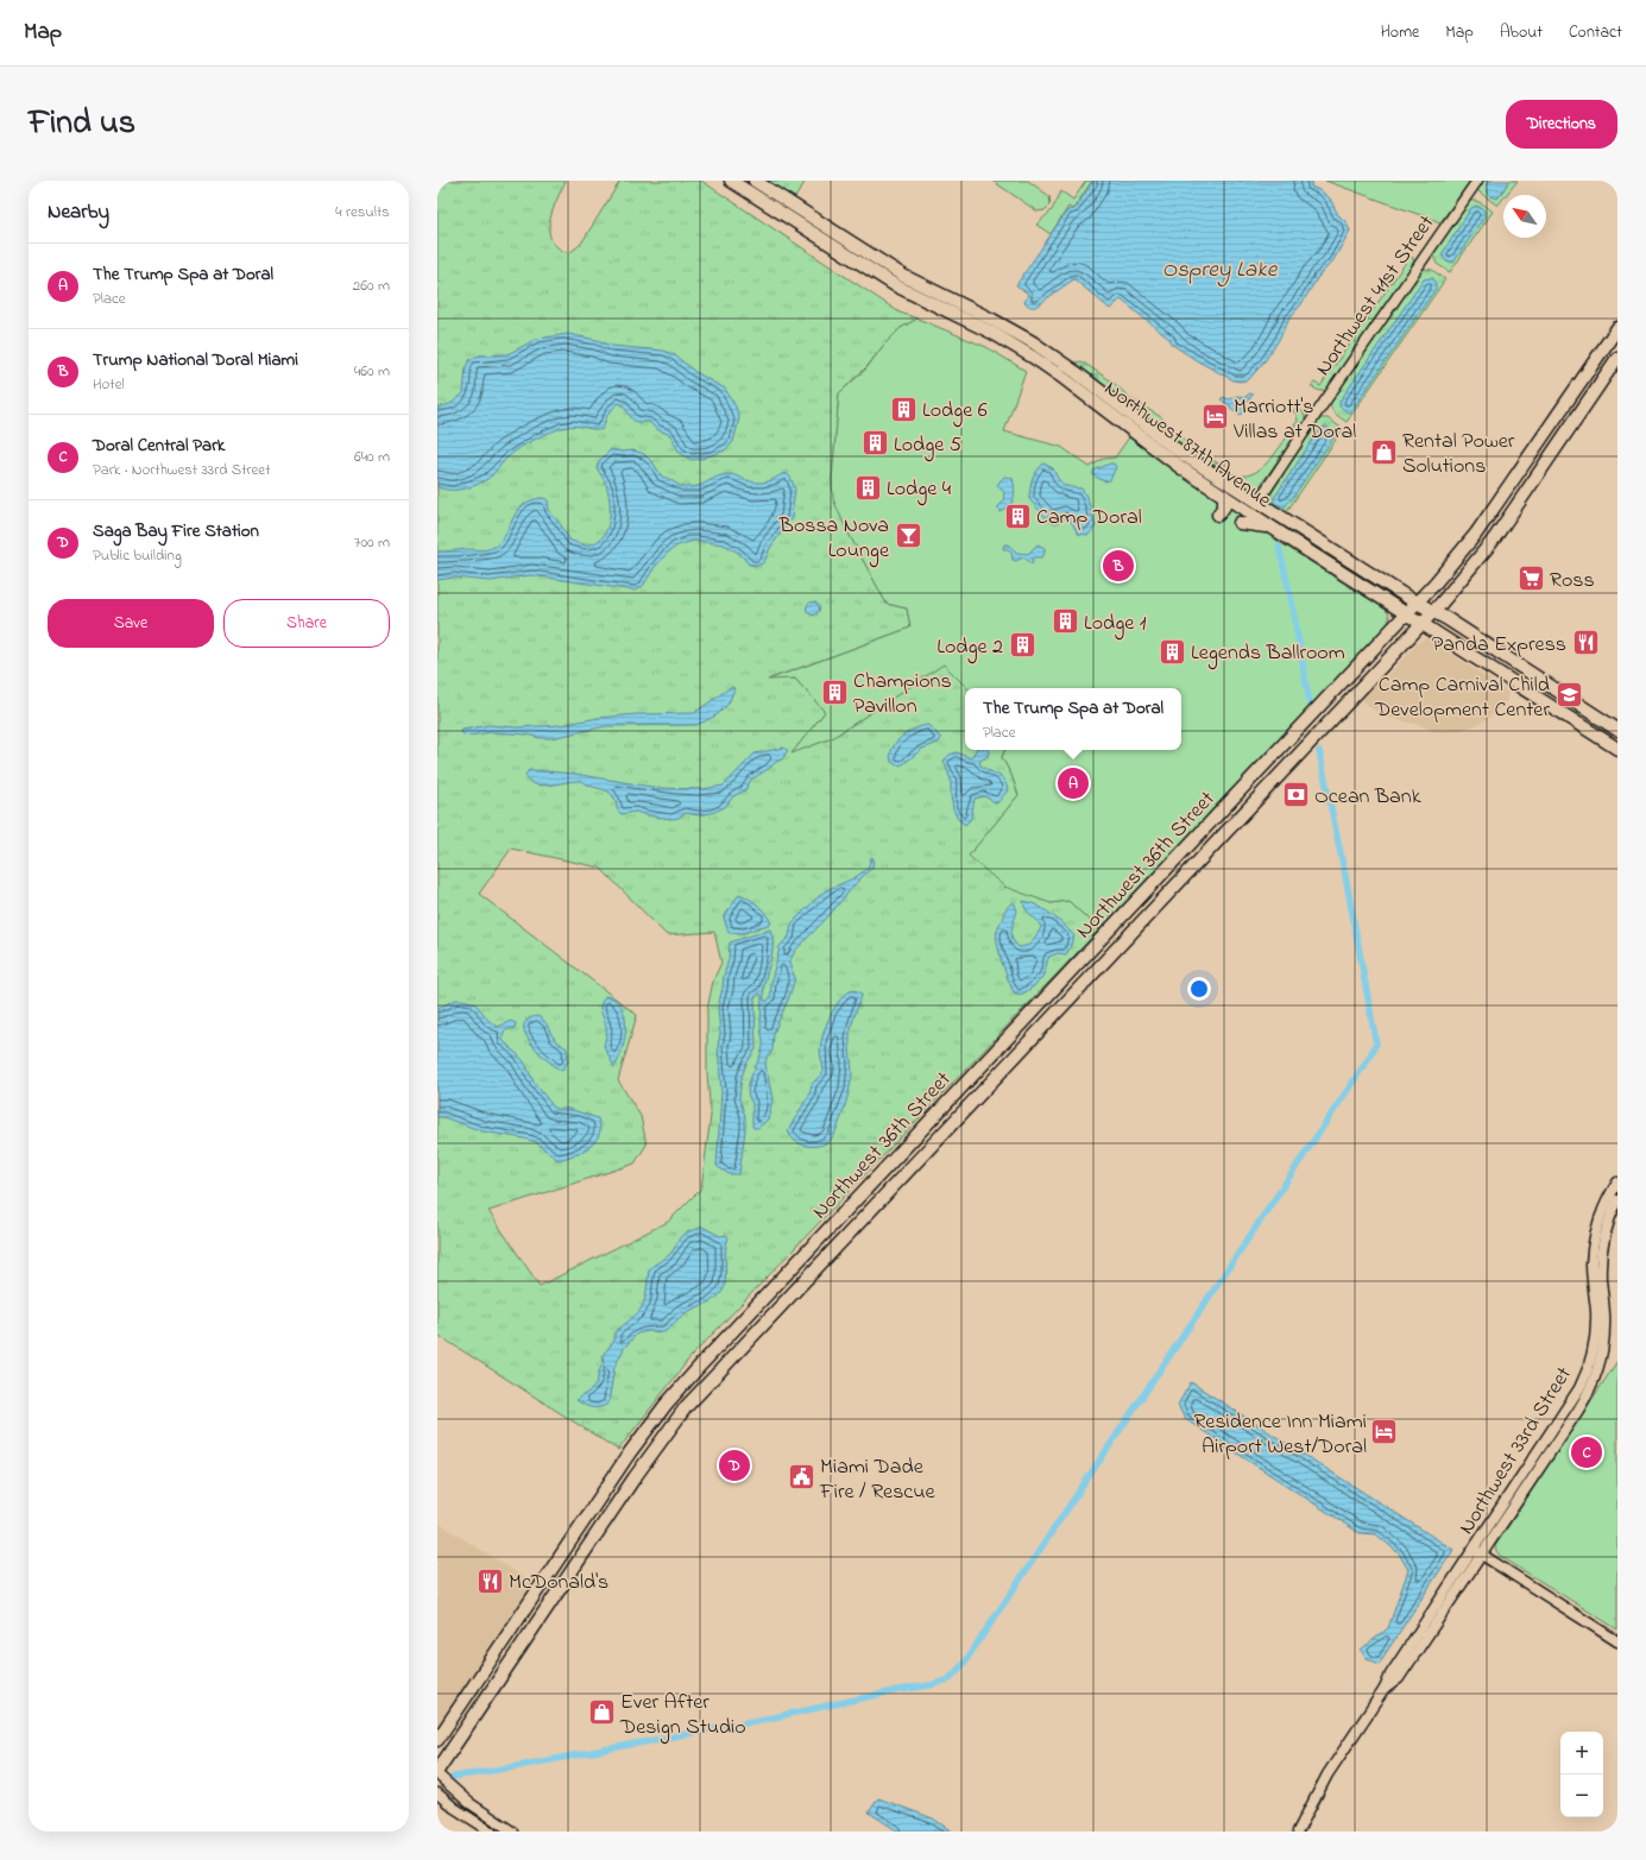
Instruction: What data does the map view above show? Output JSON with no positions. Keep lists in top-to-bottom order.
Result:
{
  "streets": {
    "main road": ["Northwest 87th Avenue", "Northwest 36th Street"],
    "street": ["Northwest 41st Street", "Northwest 33rd Street"]
  },
  "crossings": [
    ["Northwest 41st Street", "Northwest 87th Avenue"],
    ["Northwest 87th Avenue", "Northwest 36th Street"]
  ],
  "water": ["Osprey Lake"],
  "places": {
    "building": [
      "Lodge 6",
      "Lodge 5",
      "Lodge 4",
      "Camp Doral",
      "Lodge 1",
      "Lodge 2",
      "Legends Ballroom",
      "Champions Pavillon"
    ],
    "hotel": ["Marriott's Villas at Doral", "Residence Inn Miami Airport West/Doral"],
    "shop": ["Rental Power Solutions", "Ever After Design Studio"],
    "bar": ["Bossa Nova Lounge"],
    "supermarket": ["Ross"],
    "restaurant": ["Panda Express", "McDonald's"],
    "school or university": ["Camp Carnival Child Development Center"],
    "bank": ["Ocean Bank"],
    "public building": ["Miami Dade Fire / Rescue"]
  },
  "north": "top left",
  "page": {
    "header": "Map",
    "nav": [
      "Home",
      "Map",
      "About",
      "Contact"
    ],
    "title": "Find us",
    "buttons": [
      "Directions",
      ["Save", "Share"]
    ],
    "heading": ["Nearby", "4 results"],
    "list": [
      {
        "mark": "A",
        "name": "The Trump Spa at Doral",
        "note": "Place",
        "value": "260 m"
      },
      {
        "mark": "B",
        "name": "Trump National Doral Miami",
        "note": "Hotel",
        "value": "460 m"
      },
      {
        "mark": "C",
        "name": "Doral Central Park",
        "note": "Park · Northwest 33rd Street",
        "value": "640 m"
      },
      {
        "mark": "D",
        "name": "Saga Bay Fire Station",
        "note": "Public building",
        "value": "700 m"
      }
    ],
    "pins": [
      "B",
      "A",
      "C",
      "D"
    ],
    "popup": ["The Trump Spa at Doral", "Place"],
    "map_buttons": ["+", "−"]
  }
}
